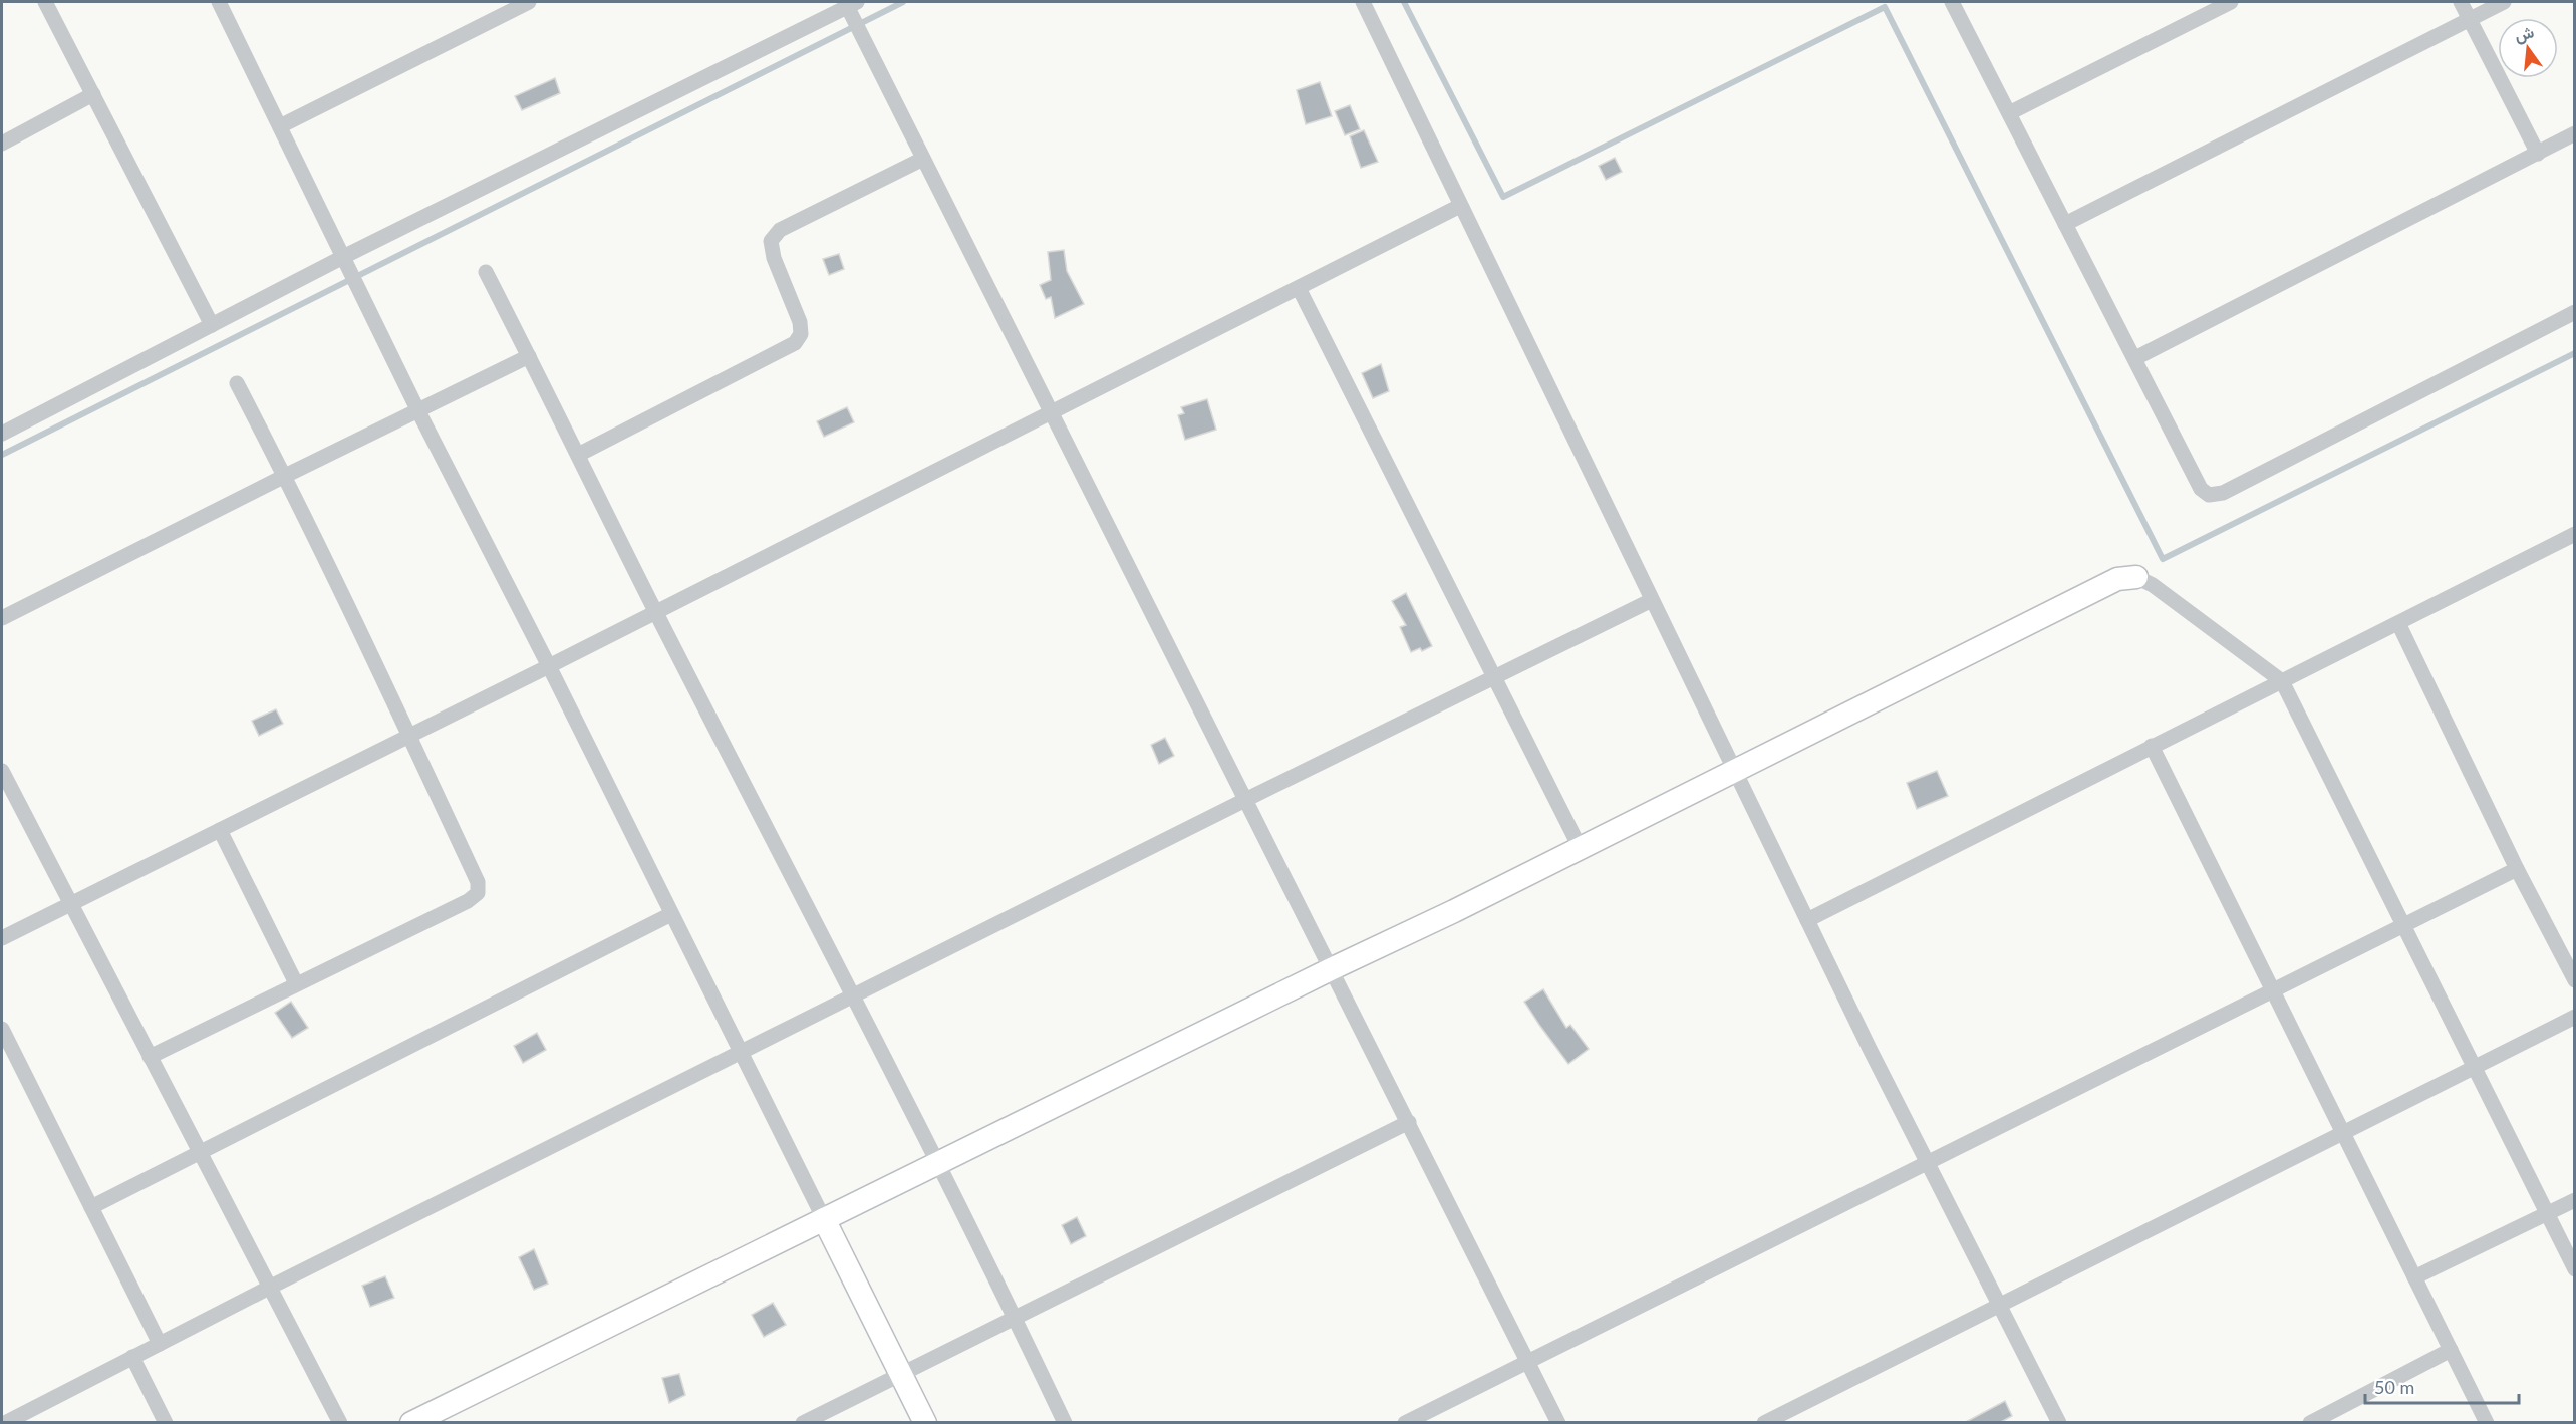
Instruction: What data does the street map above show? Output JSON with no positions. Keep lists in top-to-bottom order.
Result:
{
  "scale_bar": "50 m",
  "north": "top"
}
